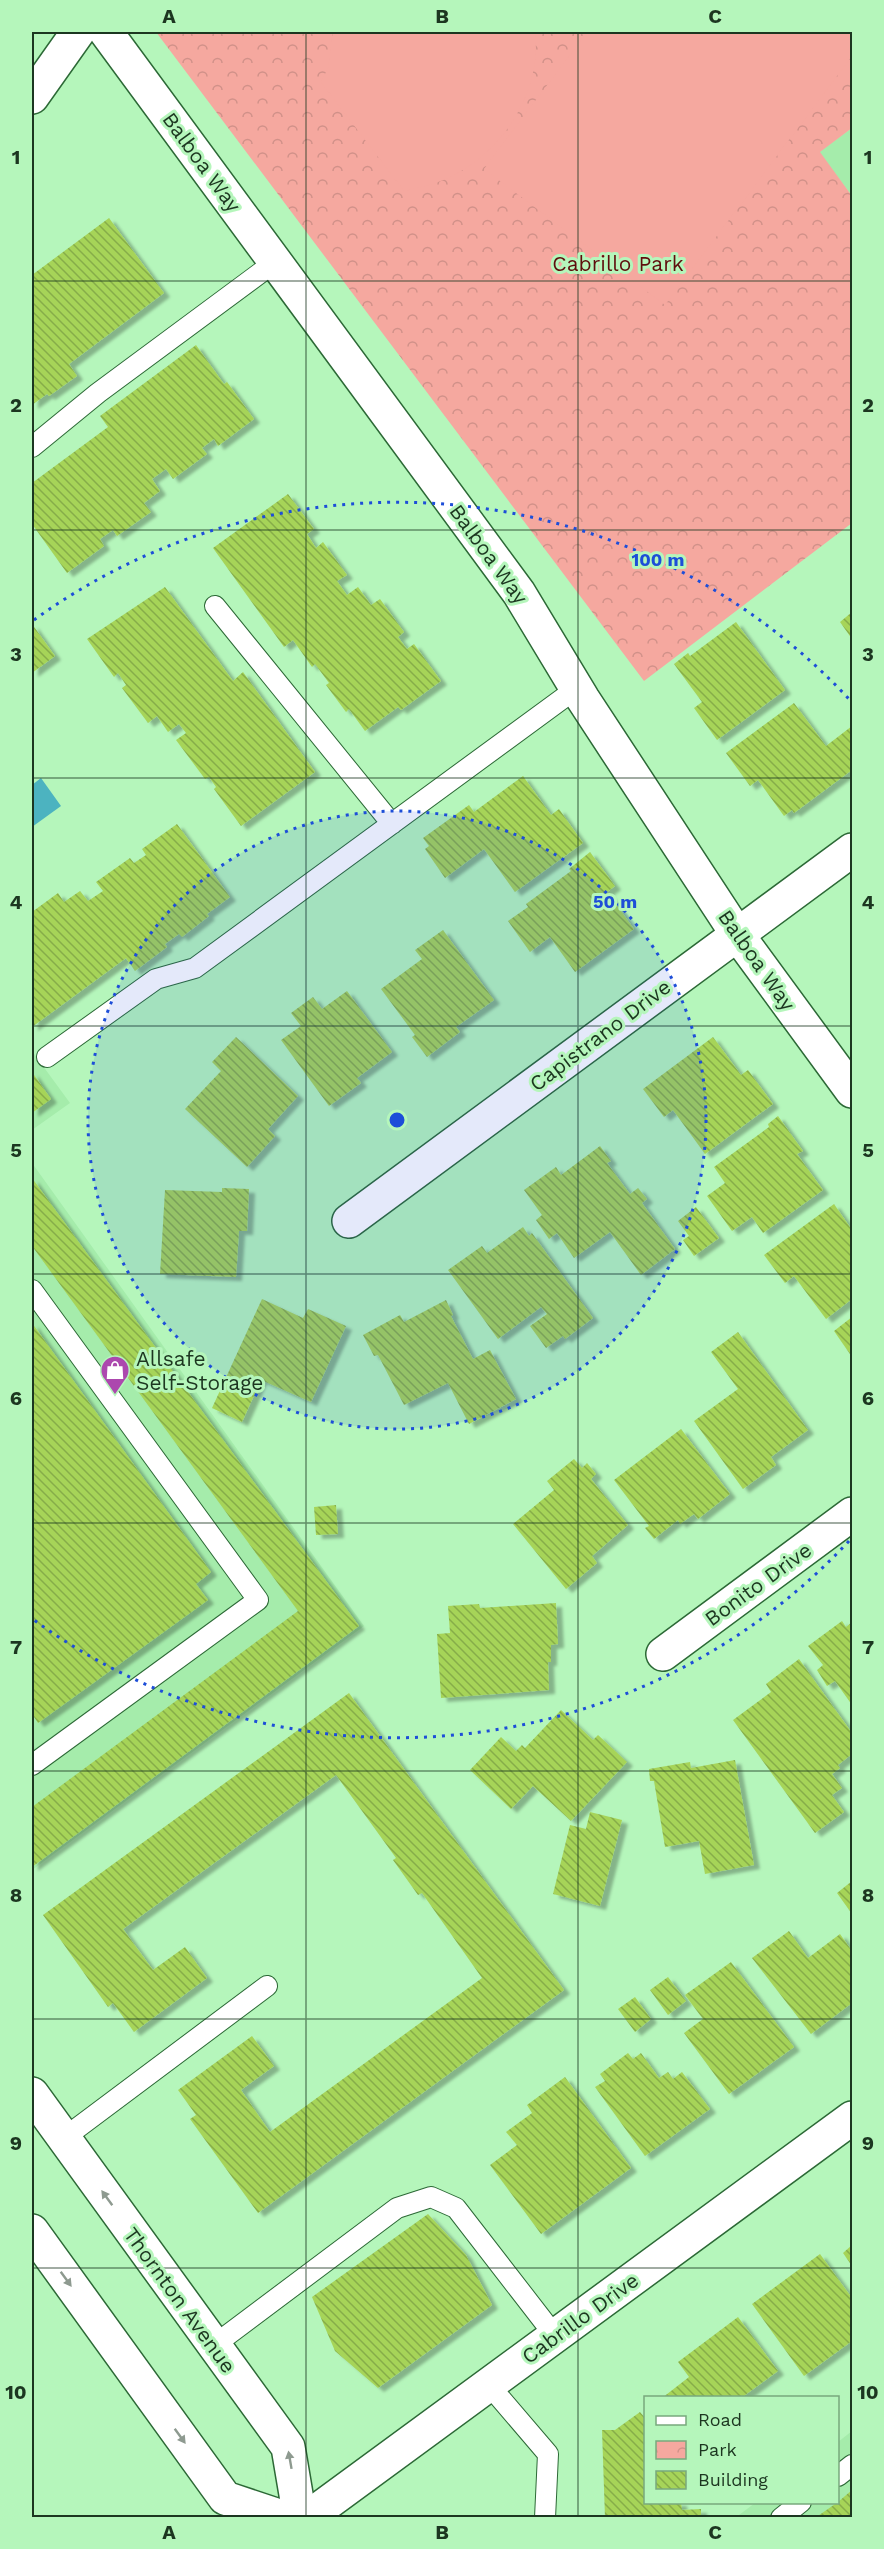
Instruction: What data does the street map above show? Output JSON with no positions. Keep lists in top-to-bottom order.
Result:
{
  "streets": {
    "street": [
      "Balboa Way",
      "Capistrano Drive",
      "Bonito Drive",
      "Thornton Avenue",
      "Cabrillo Drive"
    ]
  },
  "crossings": [
    ["Balboa Way", "Capistrano Drive"]
  ],
  "parks": ["Cabrillo Park"],
  "places": {
    "shop": ["Allsafe Self-Storage"]
  },
  "legend": ["Road", "Park", "Building"],
  "grid": {
    "columns": ["A", "B", "C"],
    "rows": [
      "1",
      "2",
      "3",
      "4",
      "5",
      "6",
      "7",
      "8",
      "9",
      "10"
    ]
  },
  "rings": ["100 m", "50 m"]
}
